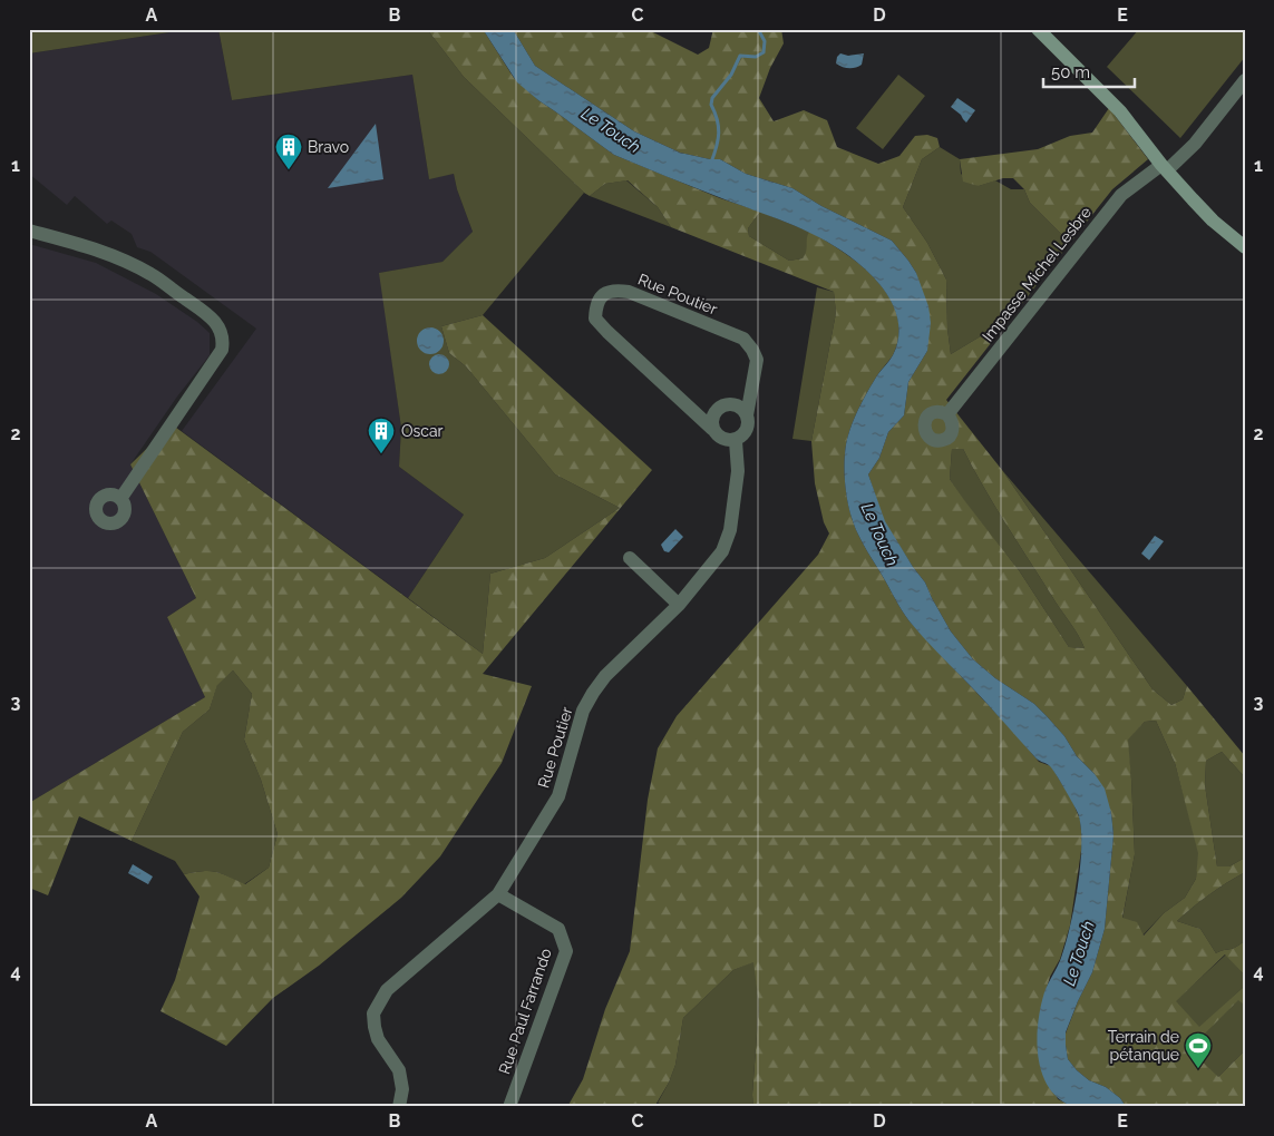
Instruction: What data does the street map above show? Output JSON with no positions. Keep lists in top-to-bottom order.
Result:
{
  "streets": {
    "street": ["Impasse Michel Lesbre", "Rue Poutier", "Rue Paul Farrando"]
  },
  "crossings": [
    ["Rue Poutier", "Rue Paul Farrando"]
  ],
  "water": ["Le Touch"],
  "places": {
    "building": ["Bravo", "Oscar"],
    "sports": ["Terrain de pétanque"]
  },
  "scale_bar": "50 m",
  "grid": {
    "columns": [
      "A",
      "B",
      "C",
      "D",
      "E"
    ],
    "rows": [
      "1",
      "2",
      "3",
      "4"
    ]
  }
}
